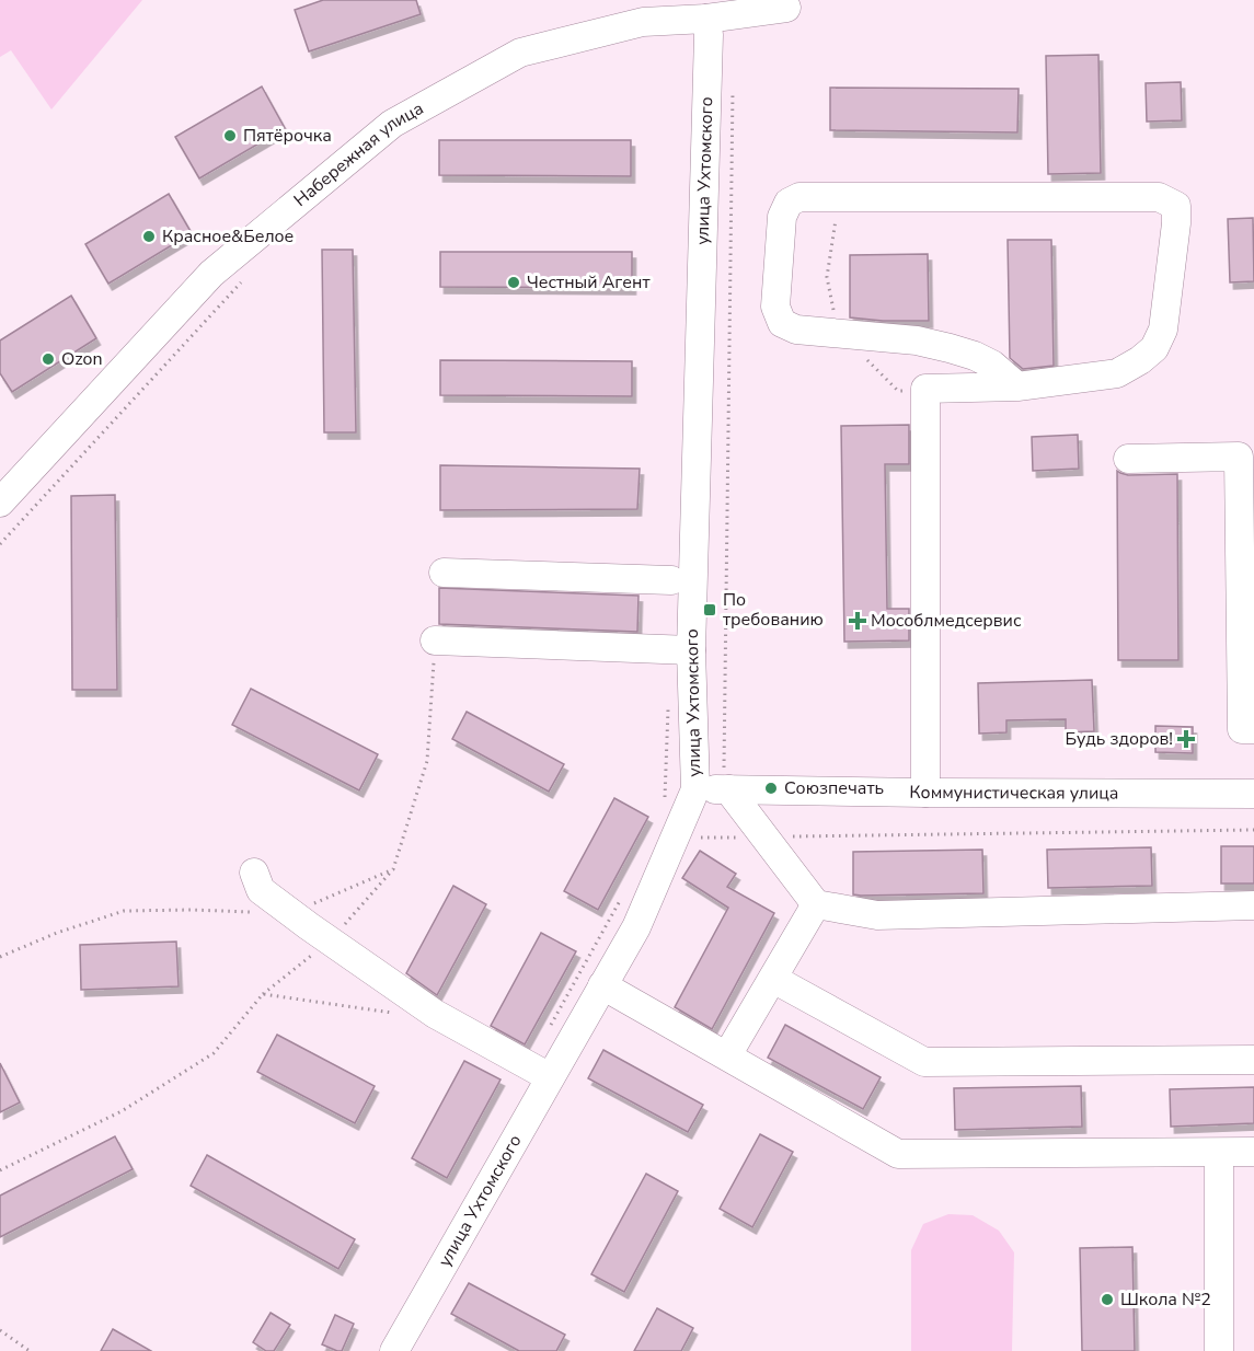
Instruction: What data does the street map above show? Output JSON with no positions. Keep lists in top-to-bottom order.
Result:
{
  "streets": {
    "street": ["Набережная улица", "улица Ухтомского", "Коммунистическая улица"]
  },
  "crossings": [
    ["Набережная улица", "улица Ухтомского"],
    ["улица Ухтомского", "Коммунистическая улица"]
  ],
  "places": {
    "other": [
      "Пятёрочка",
      "Красное&Белое",
      "Честный Агент",
      "Ozon",
      "Союзпечать",
      "Школа №2"
    ],
    "transit": ["По требованию"],
    "health": ["Мособлмедсервис", "Будь здоров!"]
  }
}
